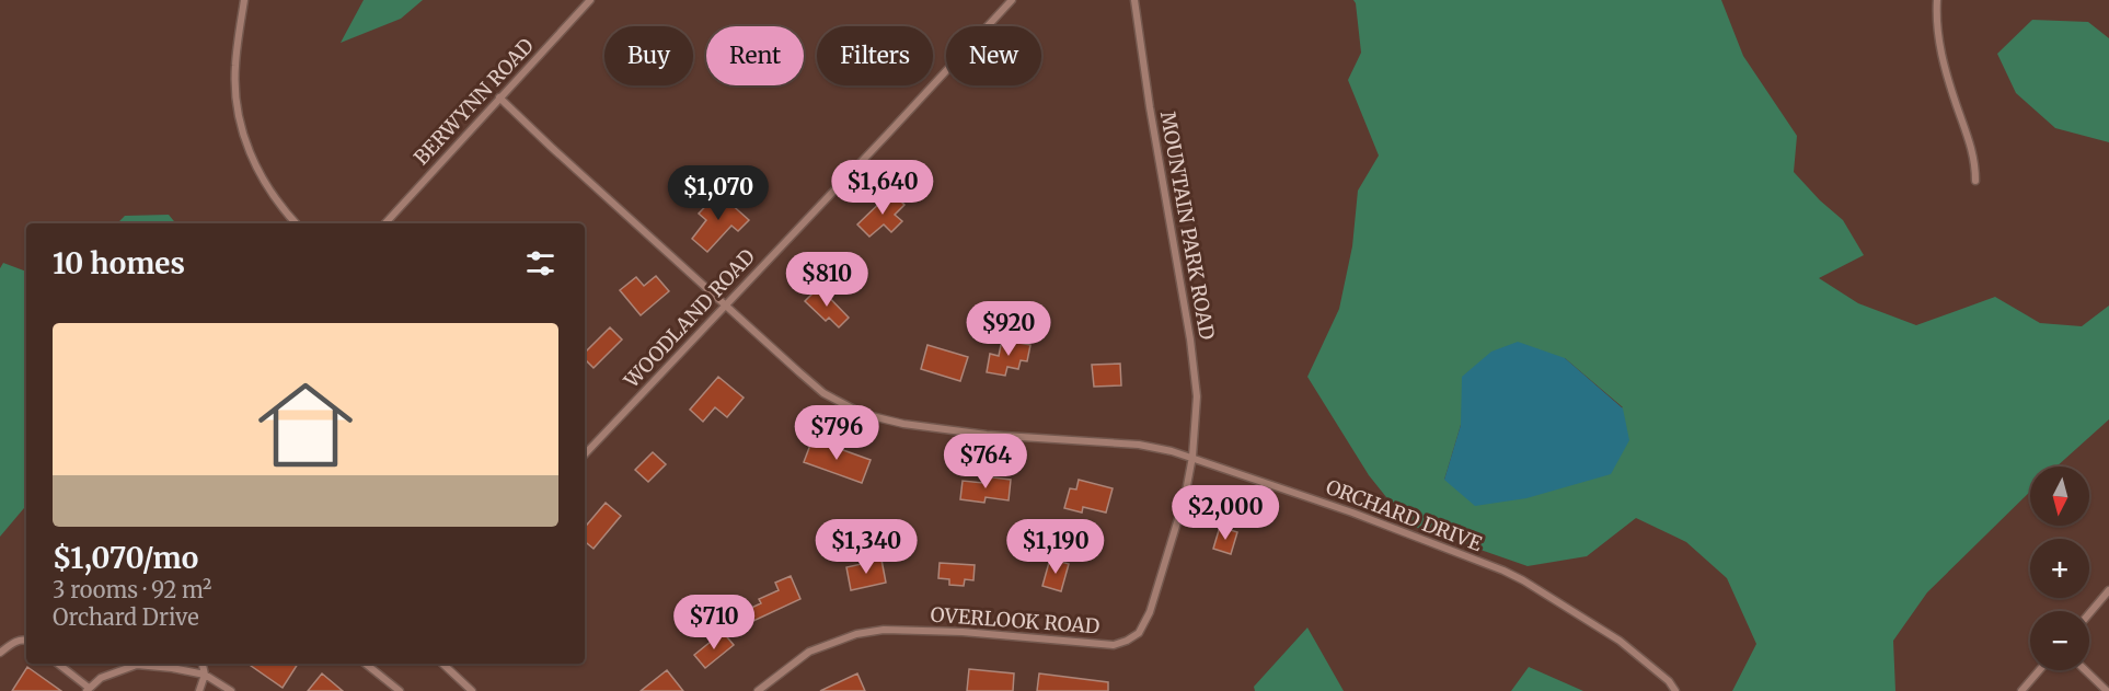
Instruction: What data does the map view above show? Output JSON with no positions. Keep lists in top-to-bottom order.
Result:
{
  "streets": {
    "street": [
      "BERWYNN ROAD",
      "MOUNTAIN PARK ROAD",
      "WOODLAND ROAD",
      "ORCHARD DRIVE",
      "OVERLOOK ROAD"
    ]
  },
  "crossings": [
    ["BERWYNN ROAD", "ORCHARD DRIVE"],
    ["MOUNTAIN PARK ROAD", "ORCHARD DRIVE"],
    ["MOUNTAIN PARK ROAD", "OVERLOOK ROAD"],
    ["WOODLAND ROAD", "ORCHARD DRIVE"],
    ["ORCHARD DRIVE", "OVERLOOK ROAD"]
  ],
  "north": "bottom",
  "page": {
    "chip": [
      "Buy",
      "Rent",
      "Filters",
      "New"
    ],
    "price": [
      "$1,640",
      "$1,070",
      "$810",
      "$920",
      "$796",
      "$764",
      "$2,000",
      "$1,340",
      "$1,190",
      "$710"
    ],
    "heading": "10 homes",
    "list": [
      {
        "name": "$1,070/mo",
        "note": "3 rooms · 92 m² · Orchard Drive"
      }
    ],
    "map_buttons": ["+", "−"]
  }
}
